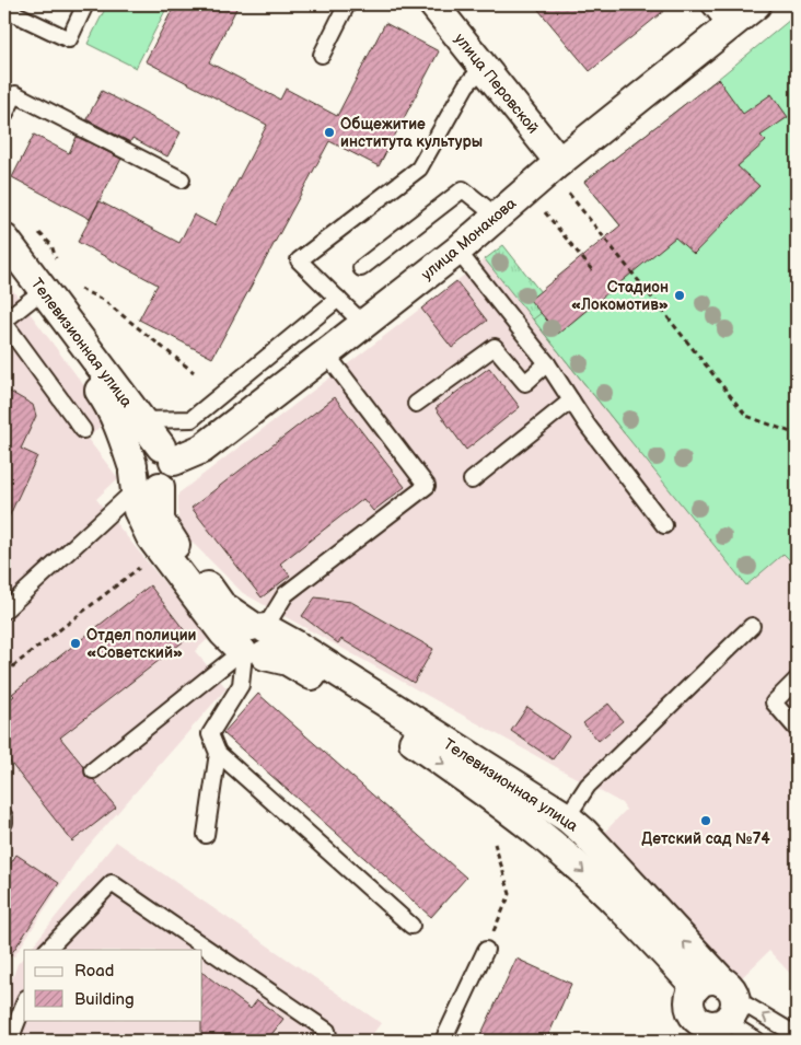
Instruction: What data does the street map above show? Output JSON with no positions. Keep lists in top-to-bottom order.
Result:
{
  "streets": {
    "street": ["улица Перовской", "улица Монакова", "Телевизионная улица"]
  },
  "crossings": [
    ["улица Перовской", "улица Монакова"],
    ["улица Монакова", "Телевизионная улица"]
  ],
  "places": [
    "Общежитие института культуры",
    "Стадион «Локомотив»",
    "Отдел полиции «Советский»",
    "Детский сад №74"
  ],
  "legend": ["Road", "Building"]
}
